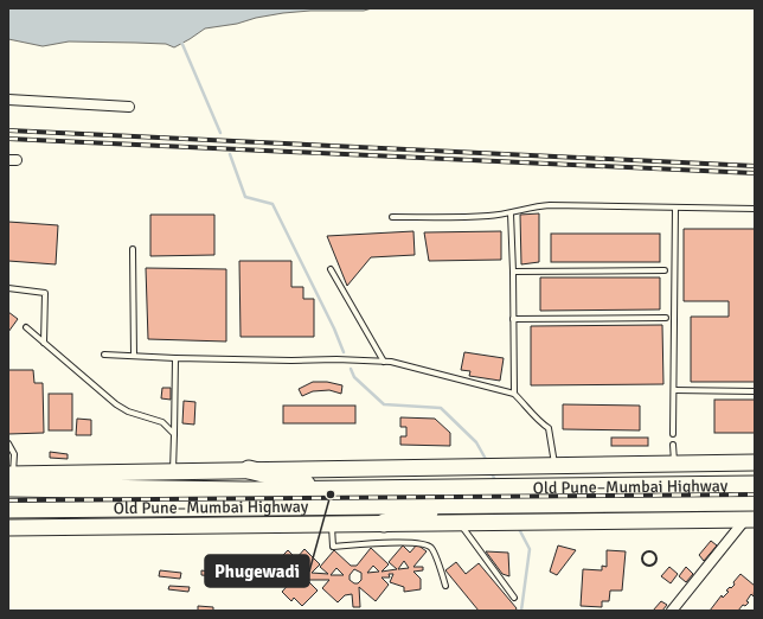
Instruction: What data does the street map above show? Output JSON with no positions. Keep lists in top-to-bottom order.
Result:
{
  "streets": {
    "highway": ["Old Pune–Mumbai Highway"]
  },
  "places": ["Phugewadi"]
}
